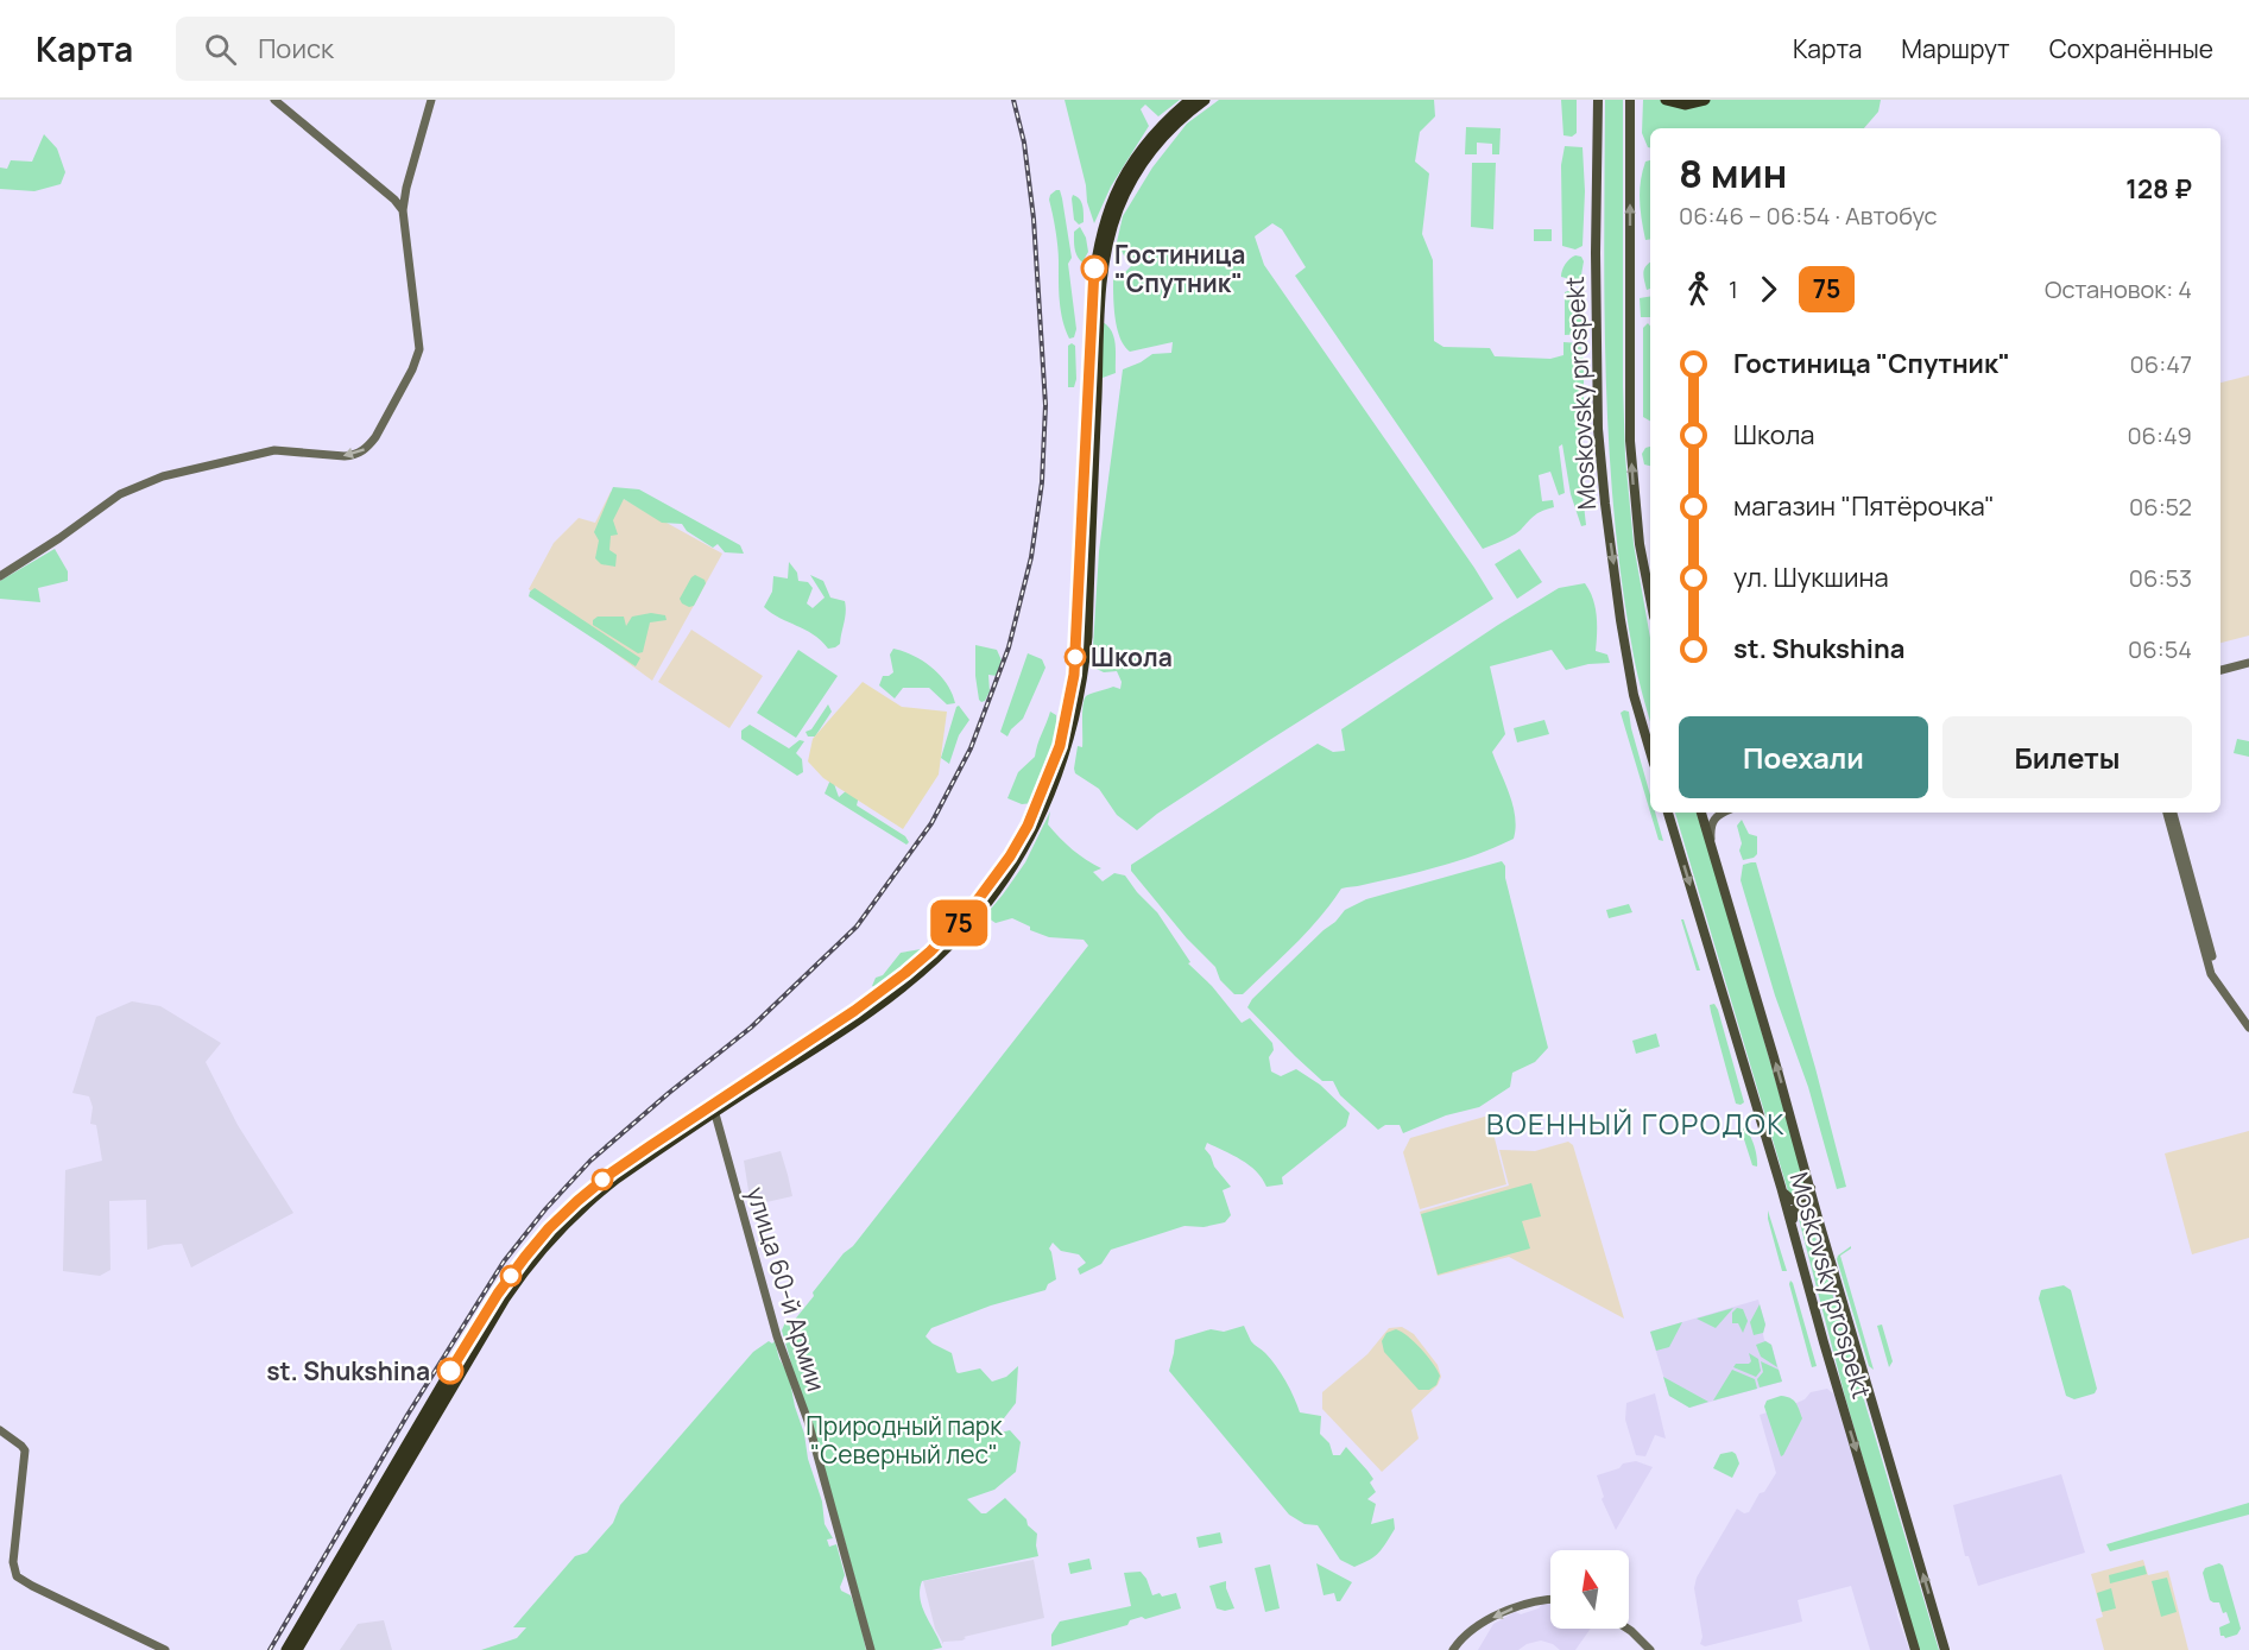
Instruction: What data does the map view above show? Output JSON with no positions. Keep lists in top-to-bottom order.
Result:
{
  "streets": {
    "main road": ["Moskovsky prospekt"],
    "street": ["улица 60-й Армии"]
  },
  "districts": ["ВОЕННЫЙ ГОРОДОК"],
  "parks": ["Природный парк \"Северный лес\""],
  "places": ["Гостиница \"Спутник\"", "Школа", "st. Shukshina"],
  "lines": ["bus line 75"],
  "north": "top",
  "page": {
    "header": "Карта",
    "search": "Поиск",
    "nav": ["Карта", "Маршрут", "Сохранённые"],
    "on_map": "75",
    "heading": ["8 мин", "06:46 – 06:54 · Автобус", "128 ₽"],
    "legs": ["1", "75", "Остановок: 4"],
    "list": [
      {
        "name": "Гостиница \"Спутник\"",
        "value": "06:47"
      },
      {
        "name": "Школа",
        "value": "06:49"
      },
      {
        "name": "магазин \"Пятёрочка\"",
        "value": "06:52"
      },
      {
        "name": "ул. Шукшина",
        "value": "06:53"
      },
      {
        "name": "st. Shukshina",
        "value": "06:54"
      }
    ],
    "buttons": ["Поехали", "Билеты"]
  }
}
